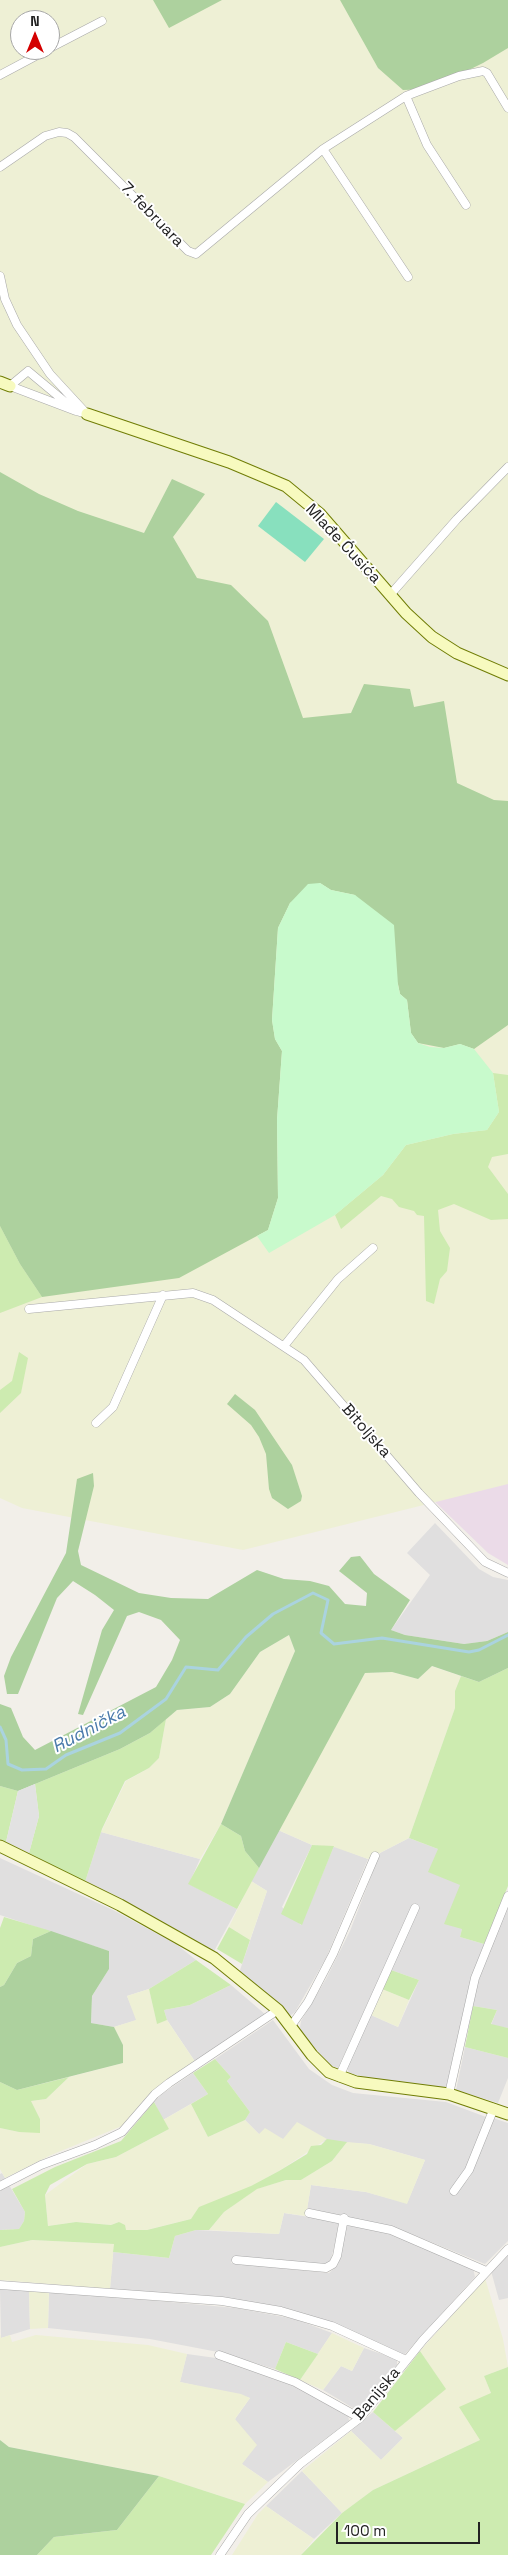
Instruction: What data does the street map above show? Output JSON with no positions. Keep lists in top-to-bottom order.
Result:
{
  "streets": {
    "street": [
      "7. februara",
      "Mlađe Ćusića",
      "Bitoljska",
      "Banijska"
    ]
  },
  "water": ["Rudnička"],
  "scale_bar": "100 m",
  "north": "top"
}
